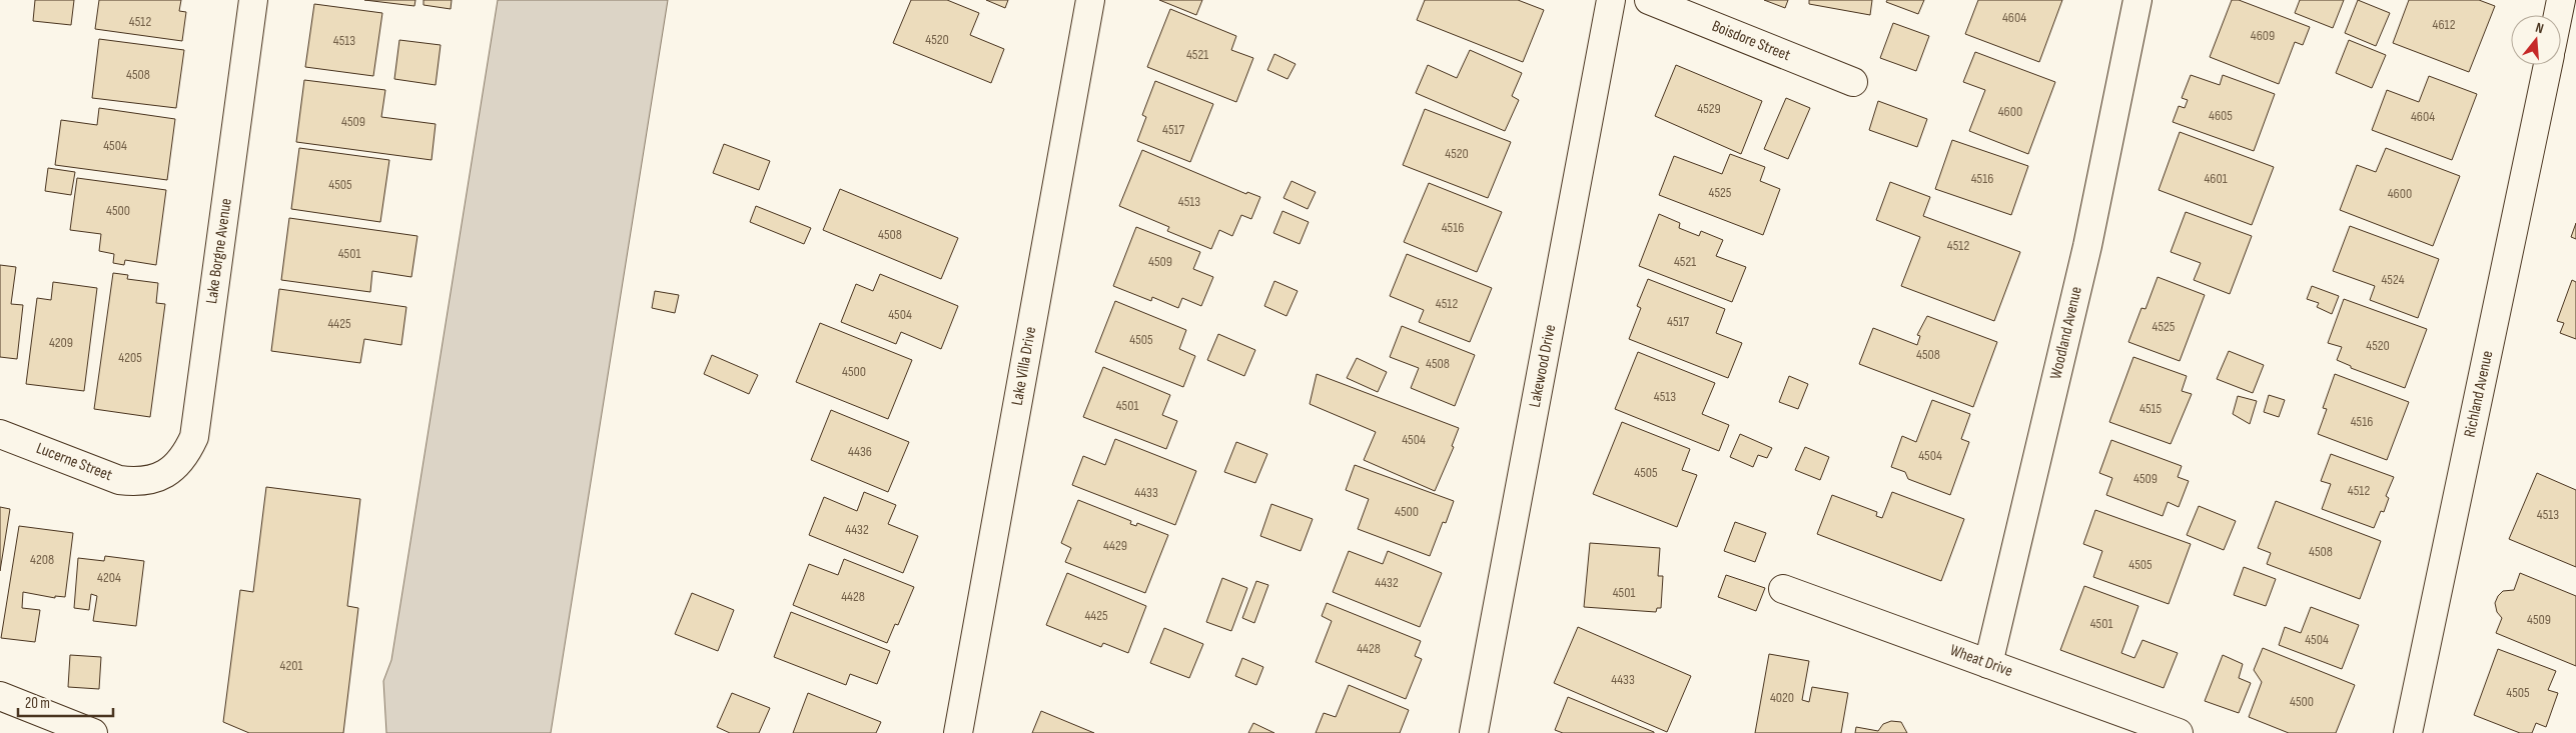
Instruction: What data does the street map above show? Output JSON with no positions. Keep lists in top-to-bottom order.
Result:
{
  "streets": {
    "street": [
      "Boisdore Street",
      "Lake Borgne Avenue",
      "Woodland Avenue",
      "Lake Villa Drive",
      "Lakewood Drive",
      "Richland Avenue",
      "Lucerne Street",
      "Wheat Drive"
    ]
  },
  "crossings": [
    ["Lake Borgne Avenue", "Lucerne Street"],
    ["Woodland Avenue", "Wheat Drive"]
  ],
  "house_numbers": [
    "4604",
    "4512",
    "4612",
    "4609",
    "4520",
    "4513",
    "4521",
    "4508",
    "4529",
    "4600",
    "4605",
    "4604",
    "4509",
    "4517",
    "4504",
    "4520",
    "4516",
    "4601",
    "4505",
    "4525",
    "4600",
    "4513",
    "4500",
    "4516",
    "4508",
    "4512",
    "4501",
    "4509",
    "4521",
    "4524",
    "4512",
    "4504",
    "4517",
    "4425",
    "4525",
    "4505",
    "4209",
    "4520",
    "4508",
    "4205",
    "4508",
    "4500",
    "4513",
    "4501",
    "4515",
    "4516",
    "4504",
    "4436",
    "4504",
    "4505",
    "4509",
    "4512",
    "4433",
    "4500",
    "4513",
    "4432",
    "4429",
    "4508",
    "4208",
    "4505",
    "4204",
    "4432",
    "4501",
    "4428",
    "4425",
    "4509",
    "4501",
    "4504",
    "4428",
    "4201",
    "4433",
    "4505",
    "4020",
    "4500"
  ],
  "scale_bar": "20 m",
  "north": "top"
}
